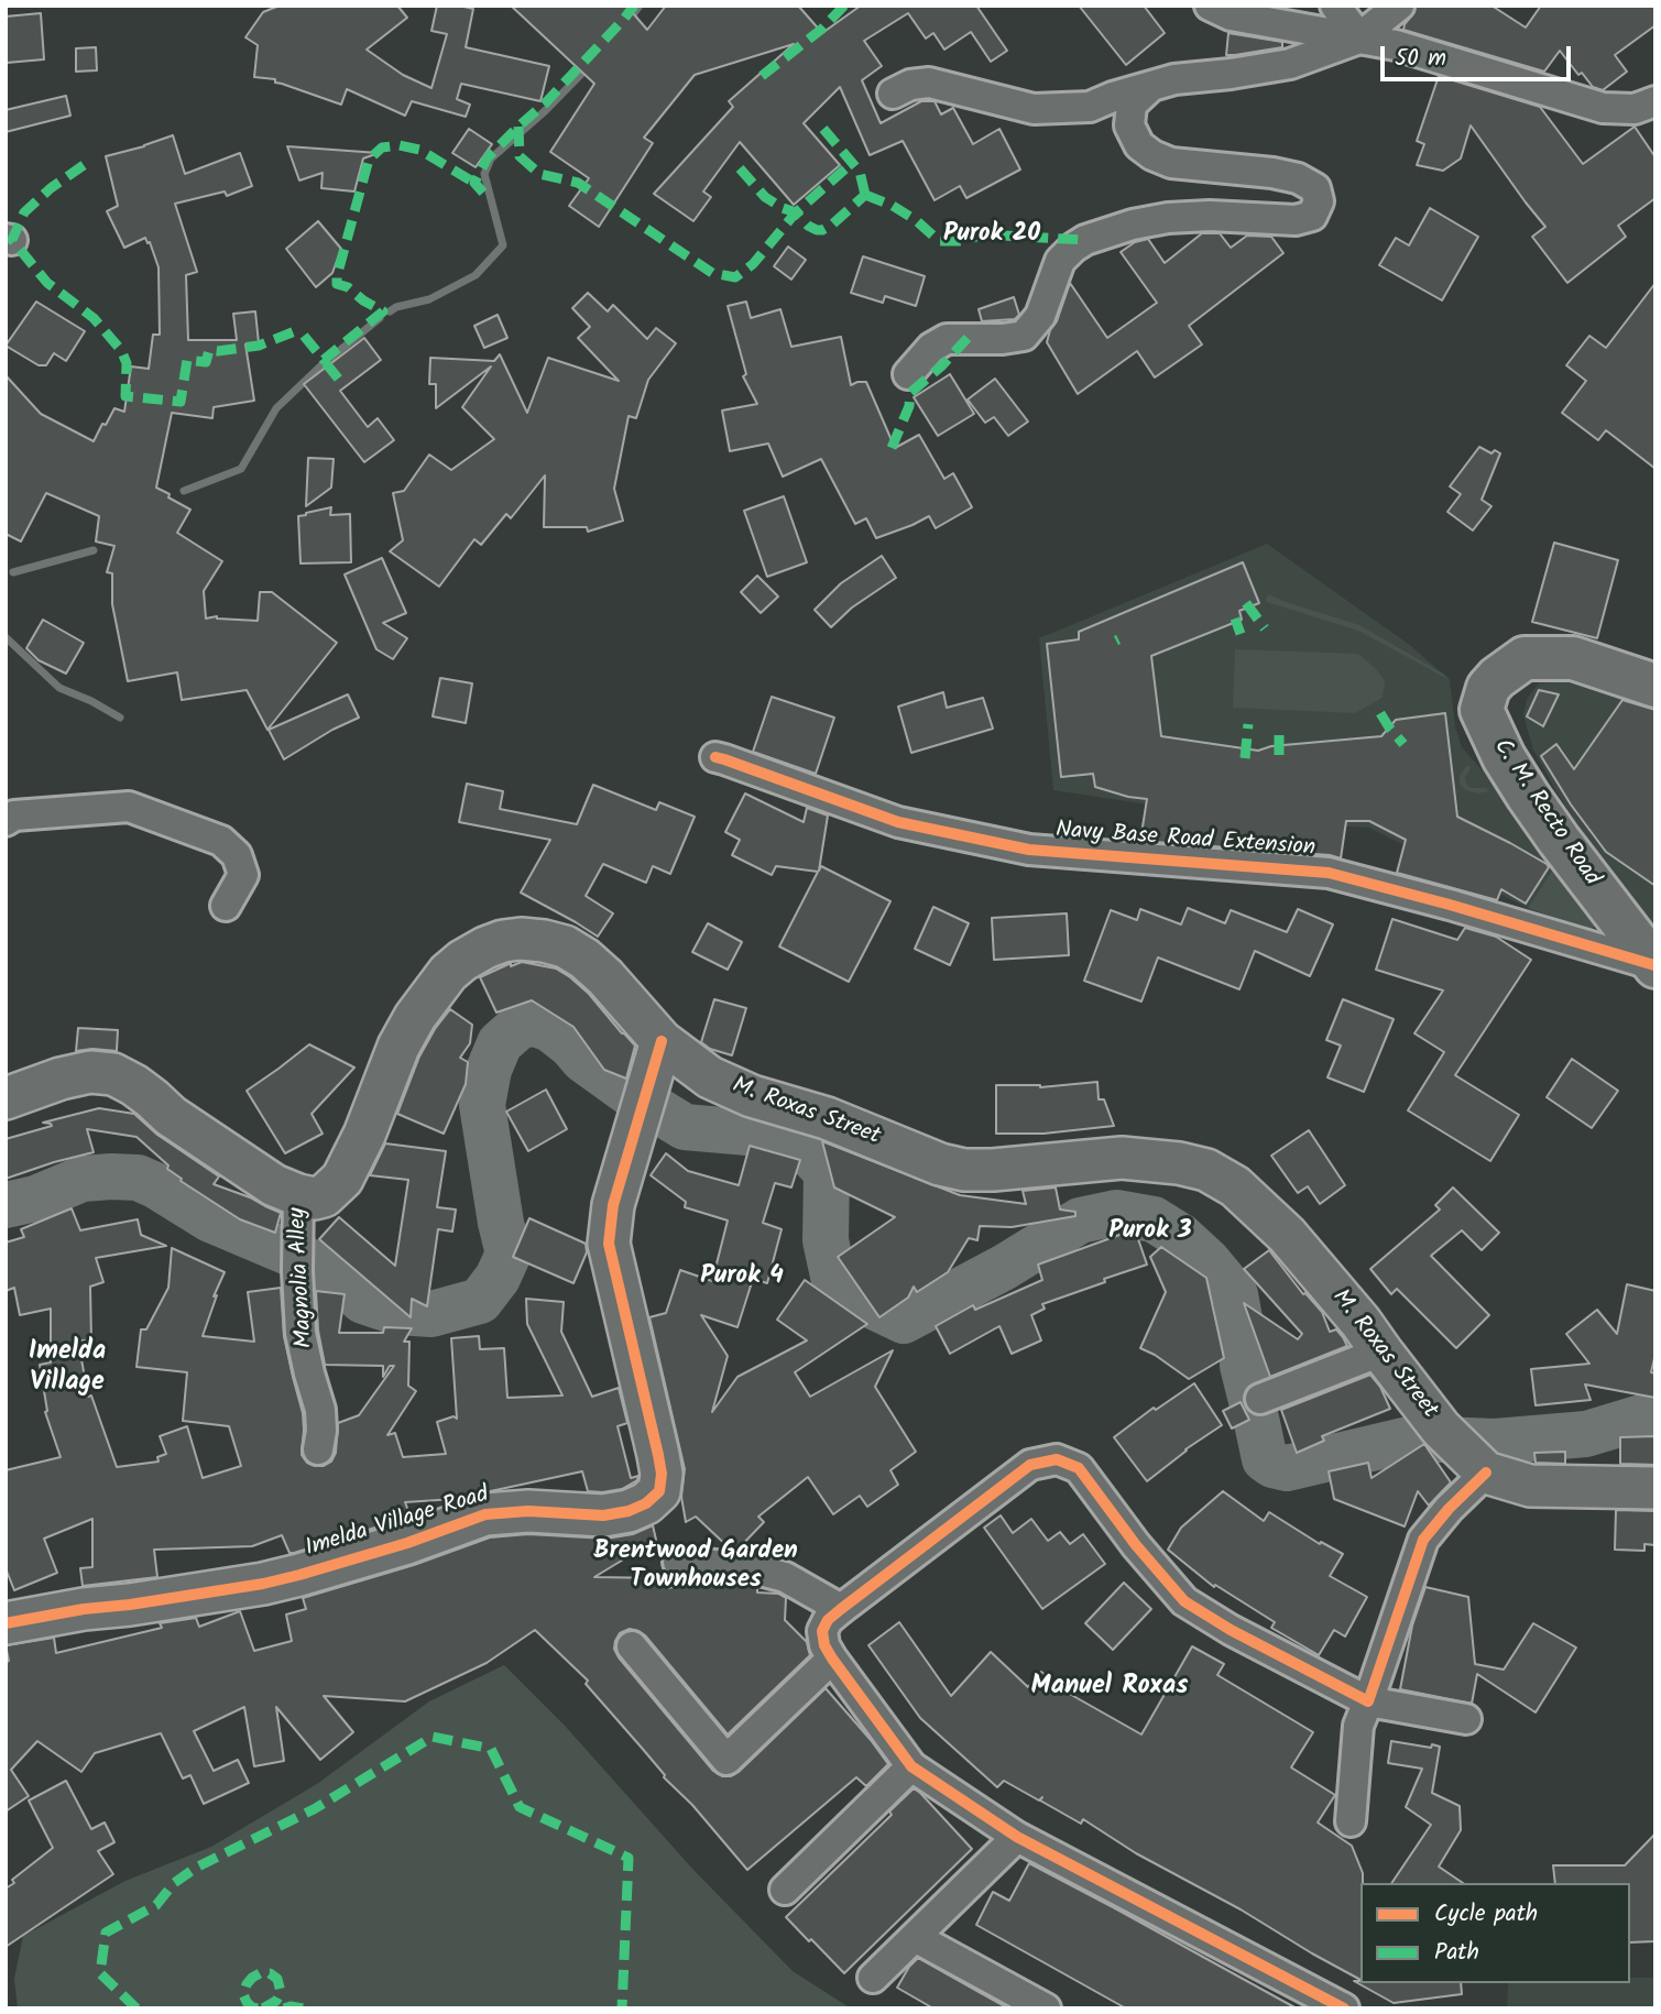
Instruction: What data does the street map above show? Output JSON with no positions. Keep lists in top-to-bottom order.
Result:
{
  "streets": {
    "main road": ["C. M. Recto Road", "M. Roxas Street", "Imelda Village Road"],
    "street": ["Navy Base Road Extension", "Magnolia Alley"]
  },
  "crossings": [
    ["C. M. Recto Road", "Navy Base Road Extension"],
    ["M. Roxas Street", "Magnolia Alley"],
    ["M. Roxas Street", "Imelda Village Road"]
  ],
  "districts": [
    "Purok 20",
    "Purok 3",
    "Purok 4",
    "Imelda Village",
    "Brentwood Garden Townhouses",
    "Manuel Roxas"
  ],
  "legend": ["Cycle path", "Path"],
  "scale_bar": "50 m"
}
